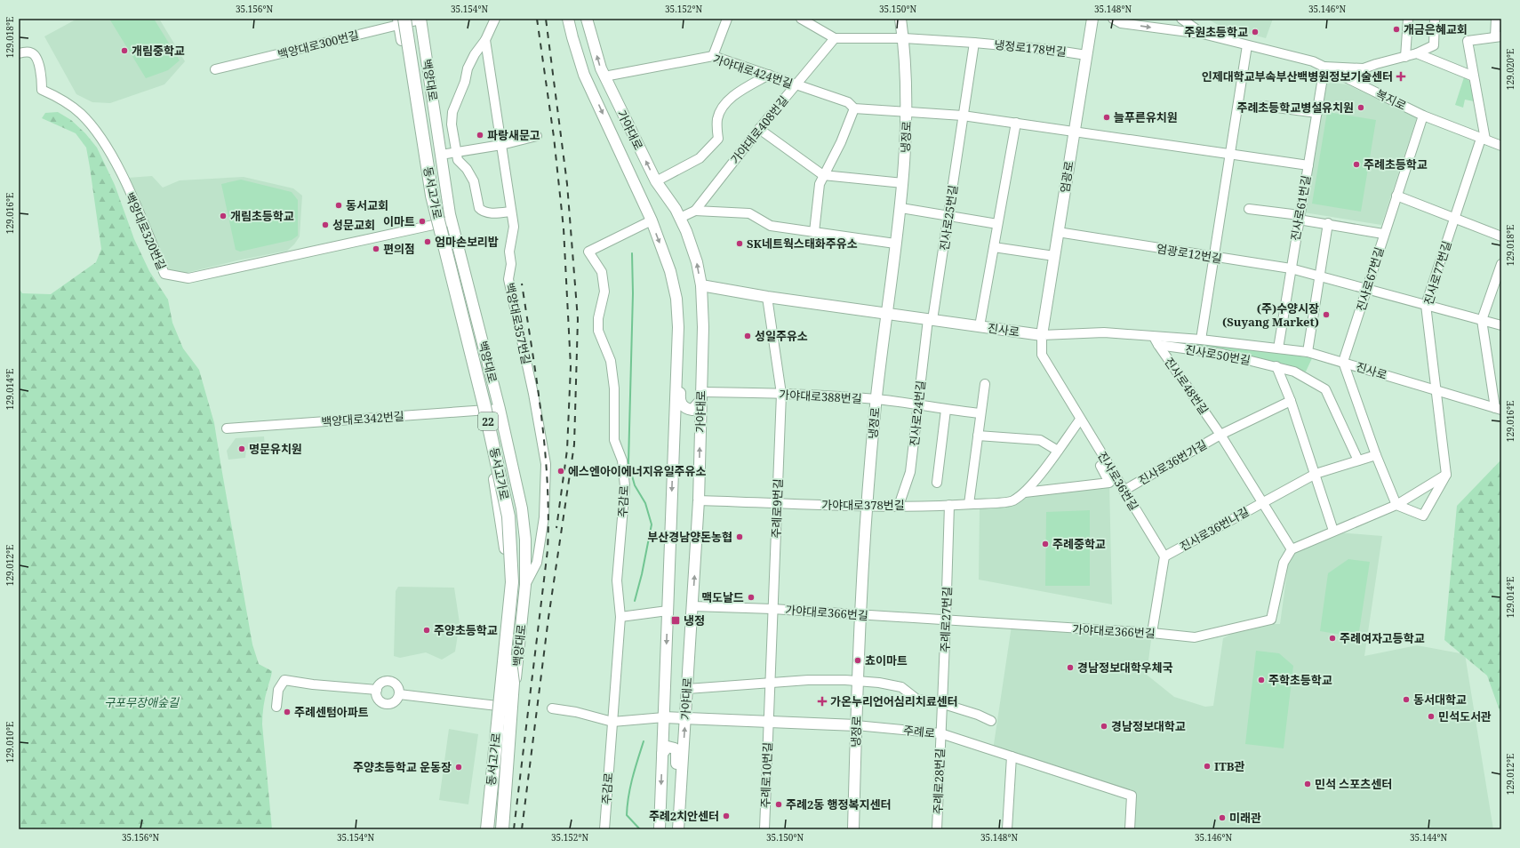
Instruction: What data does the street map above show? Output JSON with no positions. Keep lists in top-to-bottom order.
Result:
{
  "streets": {
    "highway": ["동서고가로", "22"],
    "main road": [
      "백양대로",
      "가야대로",
      "냉정로",
      "엄광로",
      "진사로",
      "주례로"
    ],
    "street": [
      "백양대로300번길",
      "냉정로178번길",
      "가야대로424번길",
      "복지로",
      "가야대로408번길",
      "진사로61번길",
      "진사로25번길",
      "백양대로320번길",
      "엄광로12번길",
      "진사로77번길",
      "진사로67번길",
      "백양대로357번길",
      "진사로50번길",
      "진사로48번길",
      "가야대로388번길",
      "진사로24번길",
      "백양대로342번길",
      "진사로36번가길",
      "진사로36번길",
      "주감로",
      "가야대로378번길",
      "주례로9번길",
      "진사로36번나길",
      "가야대로366번길",
      "주례로27번길",
      "주례로10번길",
      "주례로28번길"
    ]
  },
  "crossings": [
    ["백양대로300번길", "백양대로"],
    ["백양대로300번길", "동서고가로"],
    ["냉정로178번길", "가야대로408번길"],
    ["냉정로178번길", "냉정로"],
    ["냉정로178번길", "엄광로"],
    ["가야대로424번길", "가야대로"],
    ["가야대로424번길", "가야대로408번길"],
    ["가야대로424번길", "냉정로"],
    ["가야대로424번길", "엄광로"],
    ["가야대로424번길", "진사로61번길"],
    ["가야대로424번길", "진사로25번길"],
    ["백양대로", "동서고가로"],
    ["백양대로", "백양대로320번길"],
    ["백양대로", "백양대로357번길"],
    ["백양대로", "백양대로342번길"],
    ["복지로", "진사로61번길"],
    ["복지로", "진사로77번길"],
    ["복지로", "진사로67번길"],
    ["가야대로", "가야대로408번길"],
    ["가야대로", "진사로"],
    ["가야대로", "가야대로388번길"],
    ["가야대로", "주감로"],
    ["가야대로", "가야대로378번길"],
    ["가야대로", "가야대로366번길"],
    ["가야대로", "주례로"],
    ["냉정로", "진사로"],
    ["냉정로", "가야대로388번길"],
    ["냉정로", "가야대로378번길"],
    ["냉정로", "가야대로366번길"],
    ["냉정로", "주례로"],
    ["엄광로", "엄광로12번길"],
    ["엄광로", "진사로"],
    ["엄광로", "진사로36번길"],
    ["진사로61번길", "엄광로12번길"],
    ["진사로61번길", "진사로"],
    ["진사로25번길", "진사로"],
    ["진사로25번길", "진사로24번길"],
    ["엄광로12번길", "진사로77번길"],
    ["엄광로12번길", "진사로67번길"],
    ["진사로77번길", "진사로"],
    ["진사로67번길", "진사로"],
    ["진사로", "진사로48번길"],
    ["진사로", "진사로24번길"],
    ["진사로", "진사로36번길"],
    ["진사로", "주례로9번길"],
    ["진사로50번길", "진사로48번길"],
    ["진사로48번길", "진사로36번가길"],
    ["진사로48번길", "진사로36번나길"],
    ["진사로48번길", "가야대로366번길"],
    ["가야대로388번길", "진사로24번길"],
    ["가야대로388번길", "주례로9번길"],
    ["진사로24번길", "가야대로378번길"],
    ["진사로36번가길", "진사로36번길"],
    ["진사로36번길", "가야대로378번길"],
    ["진사로36번길", "진사로36번나길"],
    ["가야대로378번길", "주례로9번길"],
    ["가야대로378번길", "주례로27번길"],
    ["주례로9번길", "가야대로366번길"],
    ["주례로9번길", "주례로"],
    ["주례로9번길", "주례로10번길"],
    ["가야대로366번길", "주례로27번길"],
    ["주례로27번길", "주례로"],
    ["주례로27번길", "주례로28번길"],
    ["주례로", "주례로10번길"],
    ["주례로", "주례로28번길"]
  ],
  "parks": ["구포무장애숲길"],
  "places": {
    "other": [
      "개금은혜교회",
      "주원초등학교",
      "개림중학교",
      "주례초등학교병설유치원",
      "늘푸른유치원",
      "파랑새문고",
      "주례초등학교",
      "동서교회",
      "개림초등학교",
      "이마트",
      "성문교회",
      "엄마손보리밥",
      "SK네트웍스태화주유소",
      "편의점",
      "(주)수양시장 (Suyang Market)",
      "성일주유소",
      "명문유치원",
      "에스엔아이에너지유일주유소",
      "부산경남양돈농협",
      "주례중학교",
      "맥도날드",
      "주양초등학교",
      "주례여자고등학교",
      "쵸이마트",
      "경남정보대학우체국",
      "주학초등학교",
      "동서대학교",
      "주례센텀아파트",
      "민석도서관",
      "경남정보대학교",
      "ITB관",
      "주양초등학교 운동장",
      "민석 스포츠센터",
      "주례2동 행정복지센터",
      "주례2치안센터",
      "미래관"
    ],
    "health": ["인제대학교부속부산백병원정보기술센터", "가온누리언어심리치료센터"],
    "transit": ["냉정"]
  },
  "coordinates": [
    "35.156°N",
    "35.154°N",
    "35.152°N",
    "35.150°N",
    "35.148°N",
    "35.146°N",
    "129.018°E",
    "129.020°E",
    "129.016°E",
    "129.014°E",
    "129.012°E",
    "129.010°E",
    "35.144°N"
  ]
}
